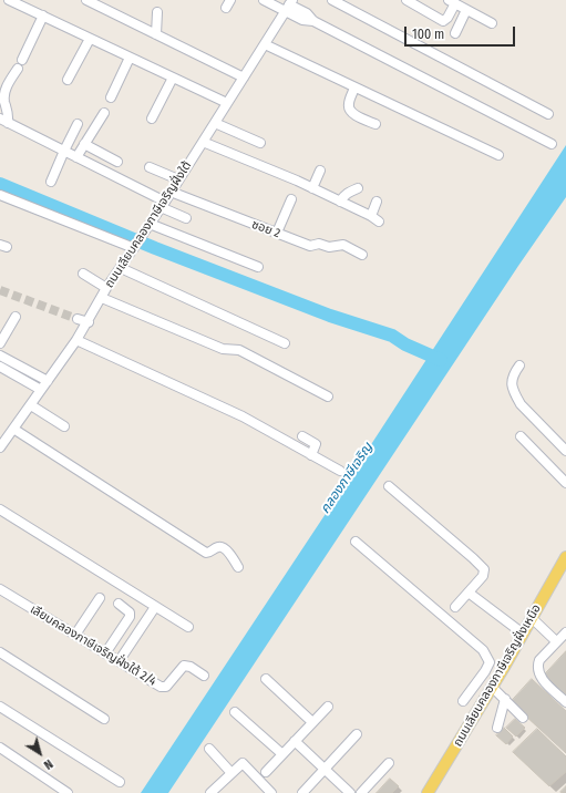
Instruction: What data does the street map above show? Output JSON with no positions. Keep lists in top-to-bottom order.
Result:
{
  "streets": {
    "main road": ["ถนนเลียบคลองภาษีเจริญฝั่งเหนือ"],
    "street": ["ถนนเลียบคลองภาษีเจริญฝั่งใต้", "ซอย 2", "เลียบคลองภาษีเจริญฝั่งใต้ 2/4"]
  },
  "crossings": [
    ["ถนนเลียบคลองภาษีเจริญฝั่งใต้", "ซอย 2"]
  ],
  "water": ["คลองภาษีเจริญ"],
  "scale_bar": "100 m",
  "north": "bottom right"
}
